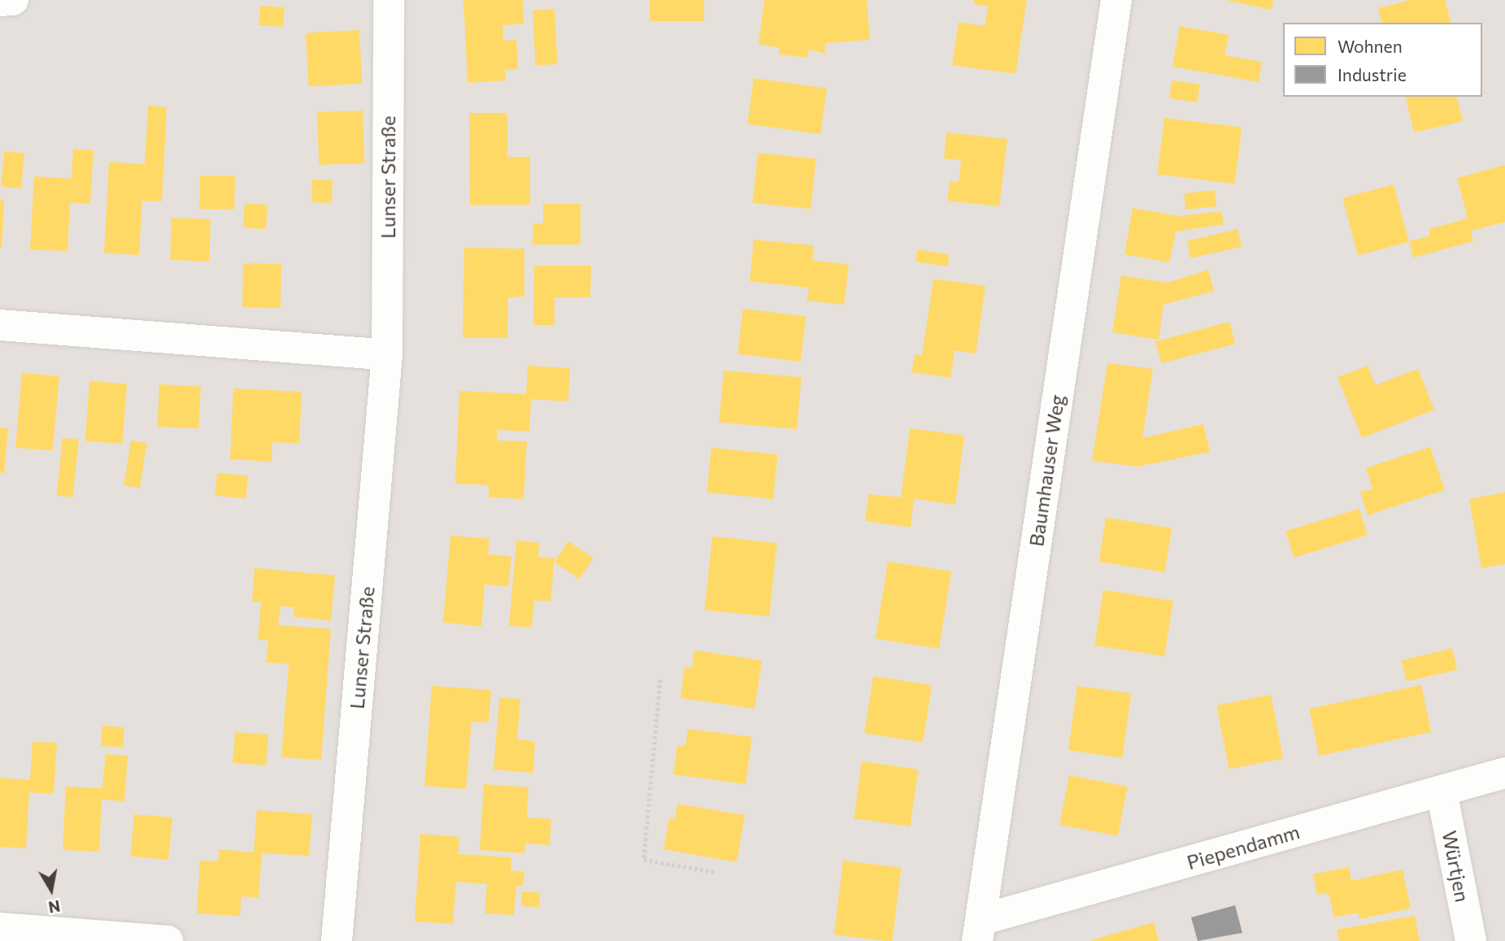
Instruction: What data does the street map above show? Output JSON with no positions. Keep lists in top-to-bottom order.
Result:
{
  "streets": {
    "street": [
      "Lunser Straße",
      "Baumhauser Weg",
      "Piependamm",
      "Würtjen"
    ]
  },
  "crossings": [
    ["Baumhauser Weg", "Piependamm"],
    ["Piependamm", "Würtjen"]
  ],
  "legend": ["Wohnen", "Industrie"],
  "north": "bottom"
}
